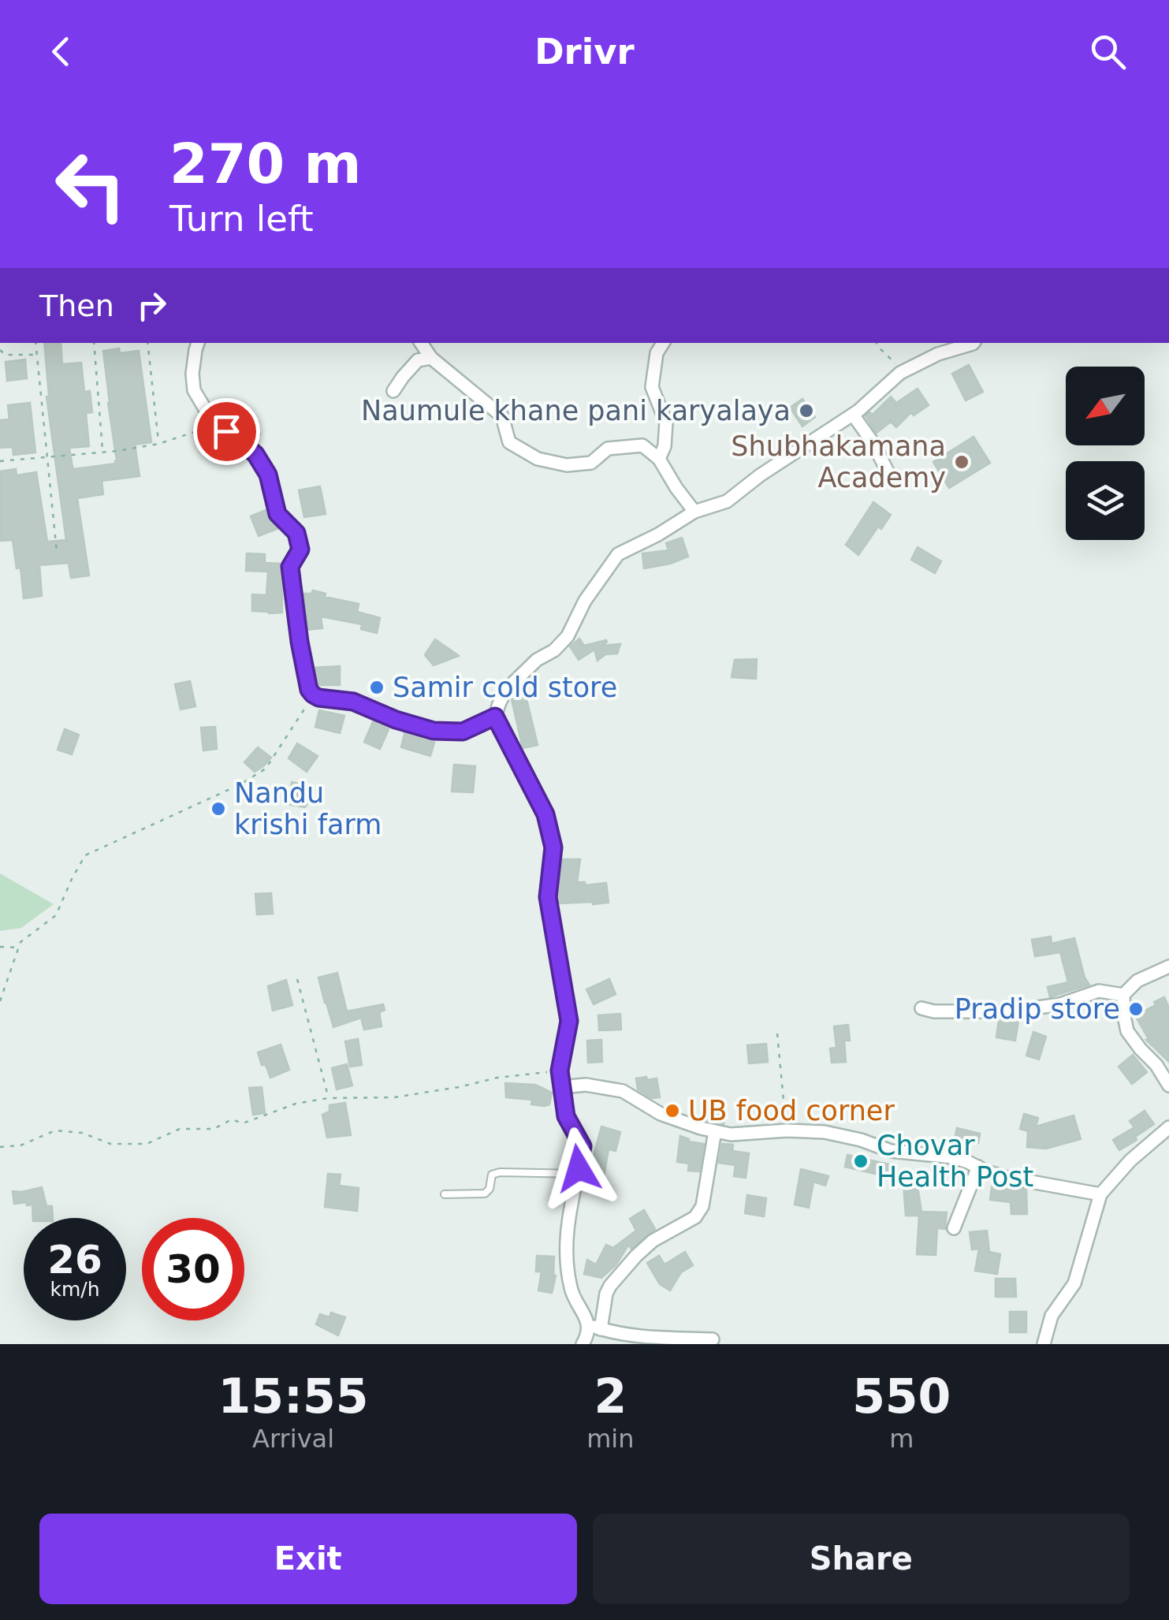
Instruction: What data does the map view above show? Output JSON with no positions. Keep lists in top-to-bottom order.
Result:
{
  "places": [
    "Naumule khane pani karyalaya",
    "Shubhakamana Academy",
    "Samir cold store",
    "Nandu krishi farm",
    "Pradip store",
    "UB food corner",
    "Chovar Health Post"
  ],
  "north": "bottom left",
  "page": {
    "header": "Drivr",
    "turn": ["270 m", "Turn left"],
    "then": "Then",
    "speed": "26 km/h",
    "limit": "30",
    "eta": [
      "15:55",
      "Arrival",
      "2",
      "min",
      "550",
      "m"
    ],
    "buttons": ["Exit", "Share"]
  }
}
